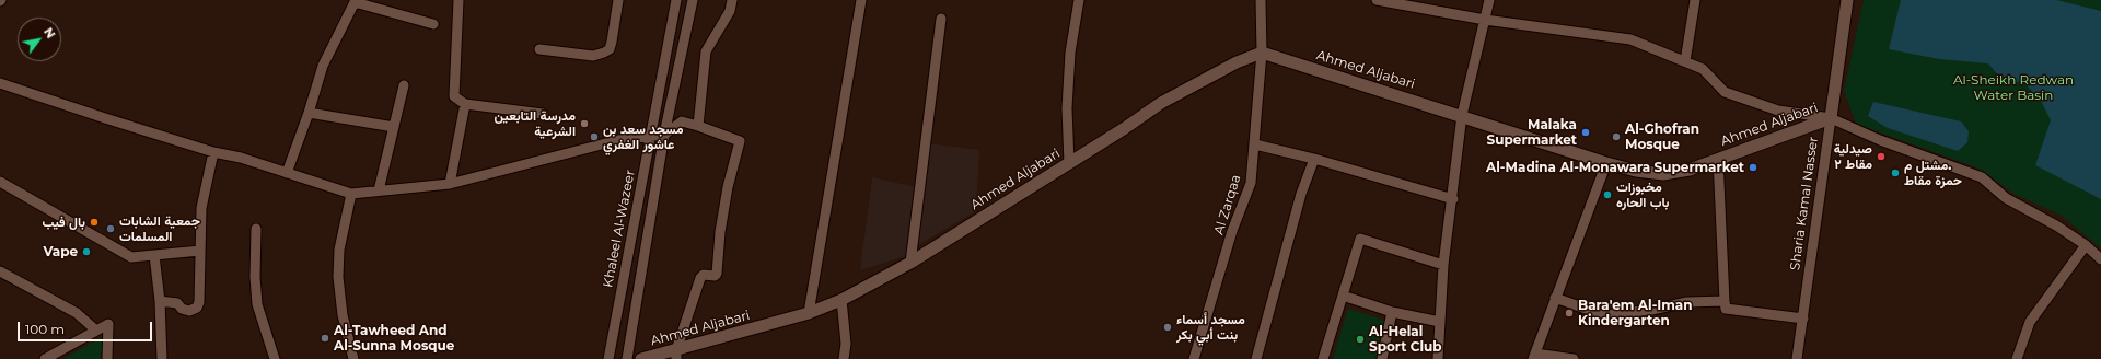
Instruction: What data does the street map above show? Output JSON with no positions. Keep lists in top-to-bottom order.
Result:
{
  "streets": {
    "street": [
      "Ahmed Aljabari",
      "Sharia Kamal Nasser",
      "Al Zarqaa",
      "Khaleel Al-Wazeer"
    ]
  },
  "crossings": [
    ["Ahmed Aljabari", "Sharia Kamal Nasser"],
    ["Ahmed Aljabari", "Al Zarqaa"]
  ],
  "parks": ["Al-Sheikh Redwan Water Basin"],
  "places": [
    "مدرسة التابعين الشرعية",
    "Malaka Supermarket",
    "مسجد سعد بن عاشور الغفري",
    "Al-Ghofran Mosque",
    "صيدلية مقاط ٢",
    "Al-Madina Al-Monawara Supermarket",
    "مشتل م. حمزة مقاط",
    "مخبوزات باب الحاره",
    "بال فيب",
    "جمعية الشابات المسلمات",
    "Vape",
    "Bara'em Al-Iman Kindergarten",
    "مسجد أسماء بنت أبي بكر",
    "Al-Tawheed And Al-Sunna Mosque",
    "Al-Helal Sport Club"
  ],
  "scale_bar": "100 m",
  "north": "top right"
}
